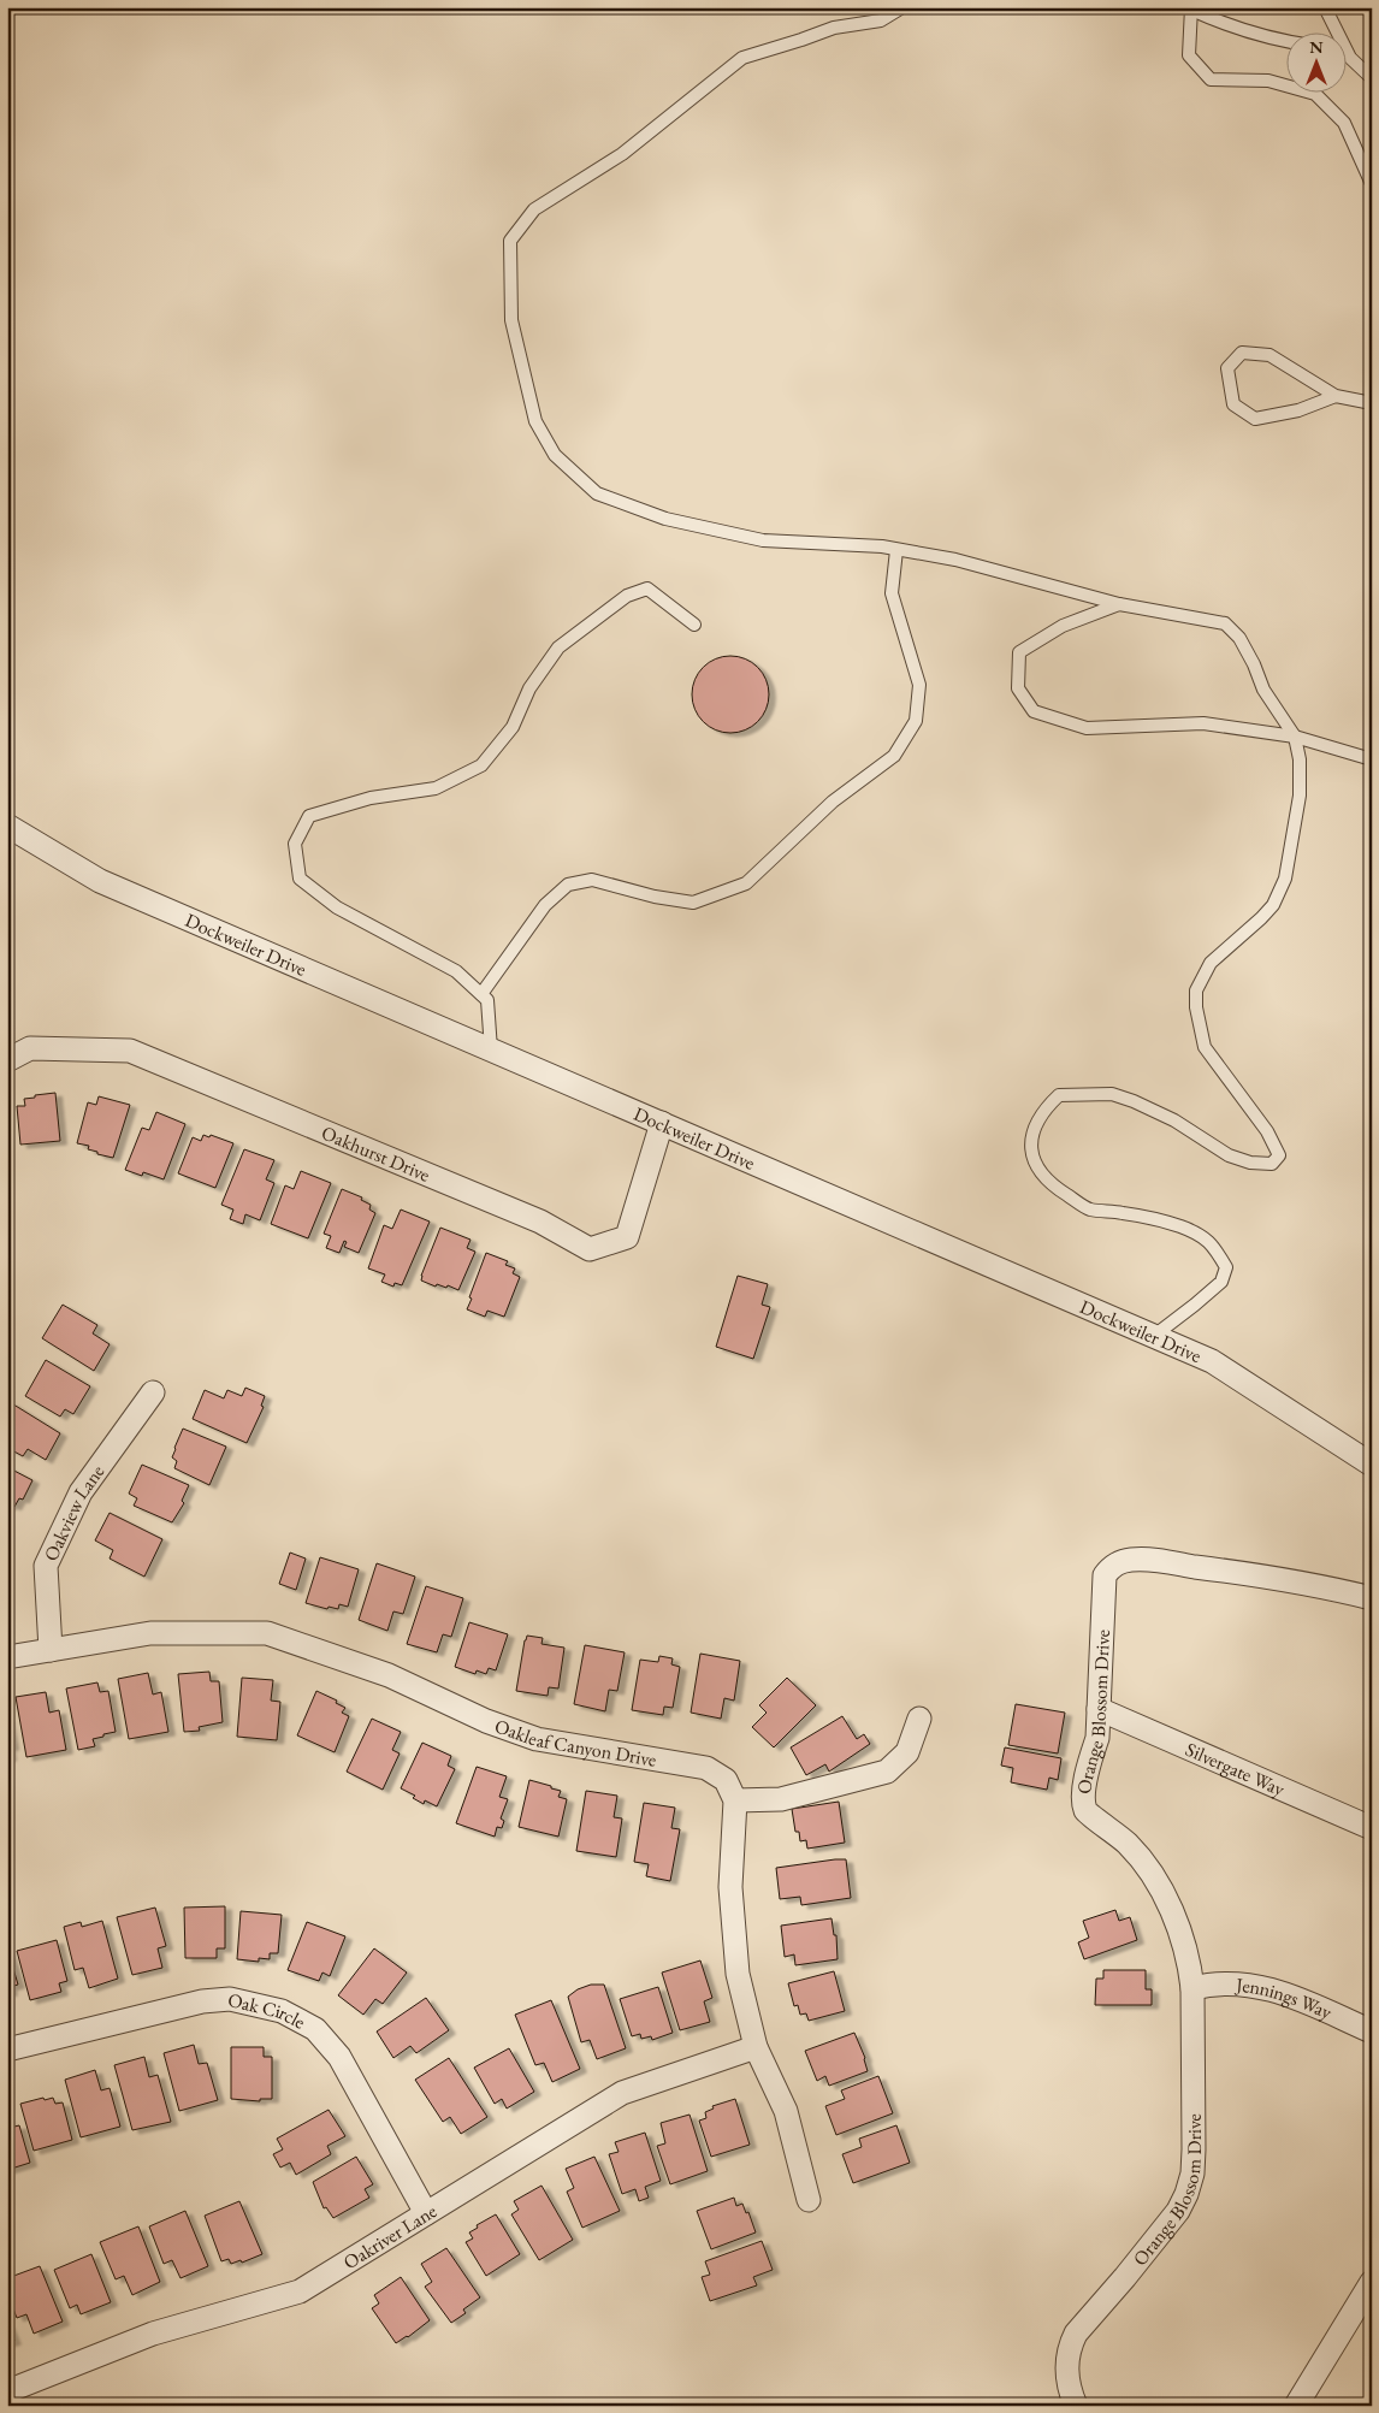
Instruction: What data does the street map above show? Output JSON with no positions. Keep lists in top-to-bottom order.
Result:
{
  "streets": {
    "street": [
      "Dockweiler Drive",
      "Oakhurst Drive",
      "Oakview Lane",
      "Orange Blossom Drive",
      "Oakleaf Canyon Drive",
      "Silvergate Way",
      "Jennings Way",
      "Oak Circle",
      "Oakriver Lane"
    ]
  },
  "crossings": [
    ["Dockweiler Drive", "Oakhurst Drive"],
    ["Oakview Lane", "Oakleaf Canyon Drive"],
    ["Orange Blossom Drive", "Silvergate Way"],
    ["Orange Blossom Drive", "Jennings Way"],
    ["Oak Circle", "Oakriver Lane"]
  ],
  "north": "top"
}
